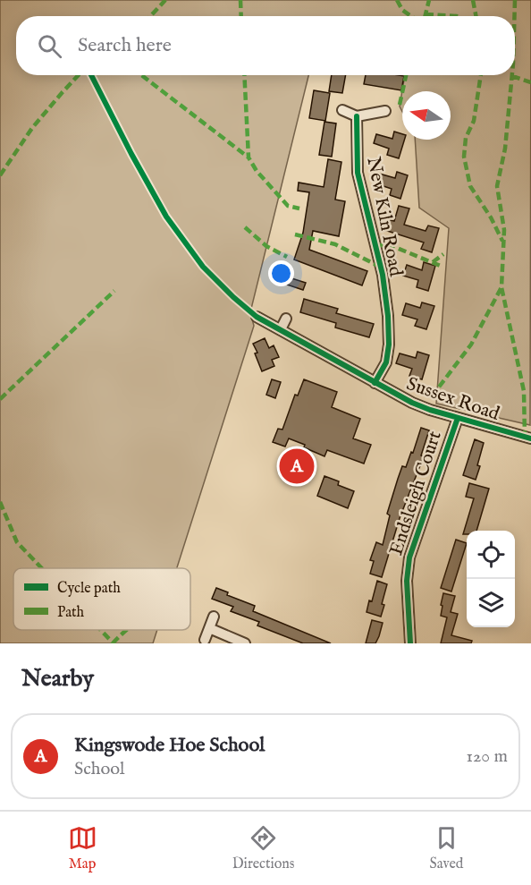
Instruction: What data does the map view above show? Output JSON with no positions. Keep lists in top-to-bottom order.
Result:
{
  "streets": {
    "street": ["New Kiln Road", "Sussex Road", "Endsleigh Court"]
  },
  "crossings": [
    ["New Kiln Road", "Sussex Road"],
    ["Sussex Road", "Endsleigh Court"]
  ],
  "legend": ["Cycle path", "Path"],
  "north": "left",
  "page": {
    "search": "Search here",
    "pins": "A",
    "heading": "Nearby",
    "list": [
      {
        "mark": "A",
        "name": "Kingswode Hoe School",
        "note": "School",
        "value": "120 m"
      }
    ],
    "nav": ["Map", "Directions", "Saved"]
  }
}
